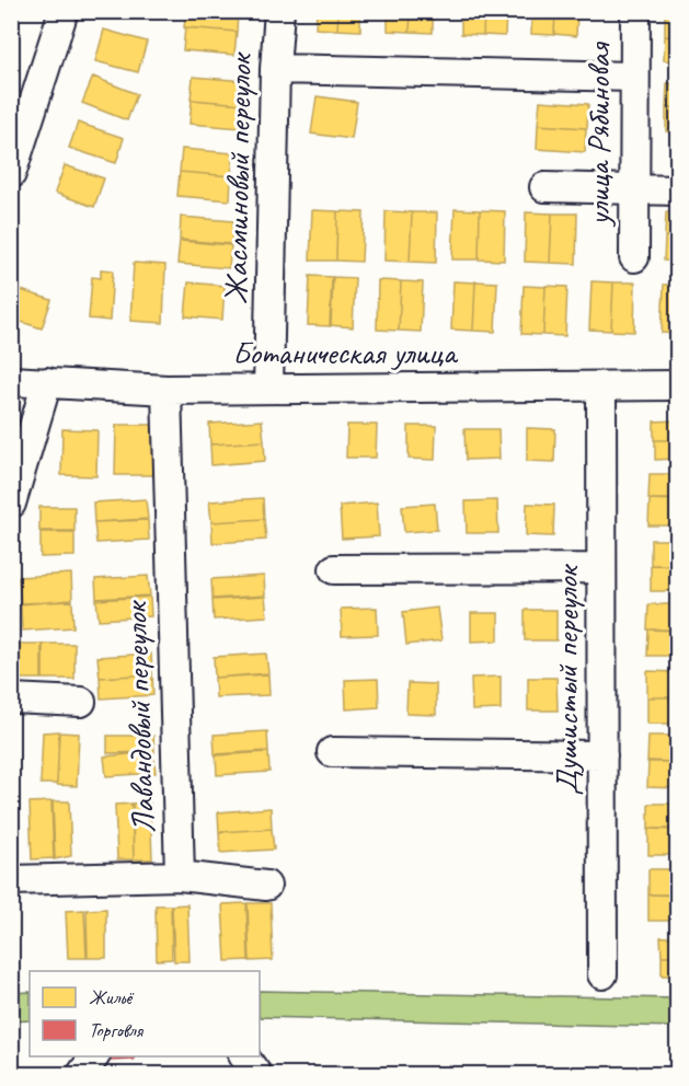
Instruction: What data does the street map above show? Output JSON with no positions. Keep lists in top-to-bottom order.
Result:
{
  "streets": {
    "street": [
      "улица Рябиновая",
      "Жасминовый переулок",
      "Ботаническая улица",
      "Душистый переулок",
      "Лавандовый переулок"
    ]
  },
  "crossings": [
    ["Жасминовый переулок", "Ботаническая улица"],
    ["Ботаническая улица", "Душистый переулок"],
    ["Ботаническая улица", "Лавандовый переулок"]
  ],
  "legend": ["Жильё", "Торговля"]
}
